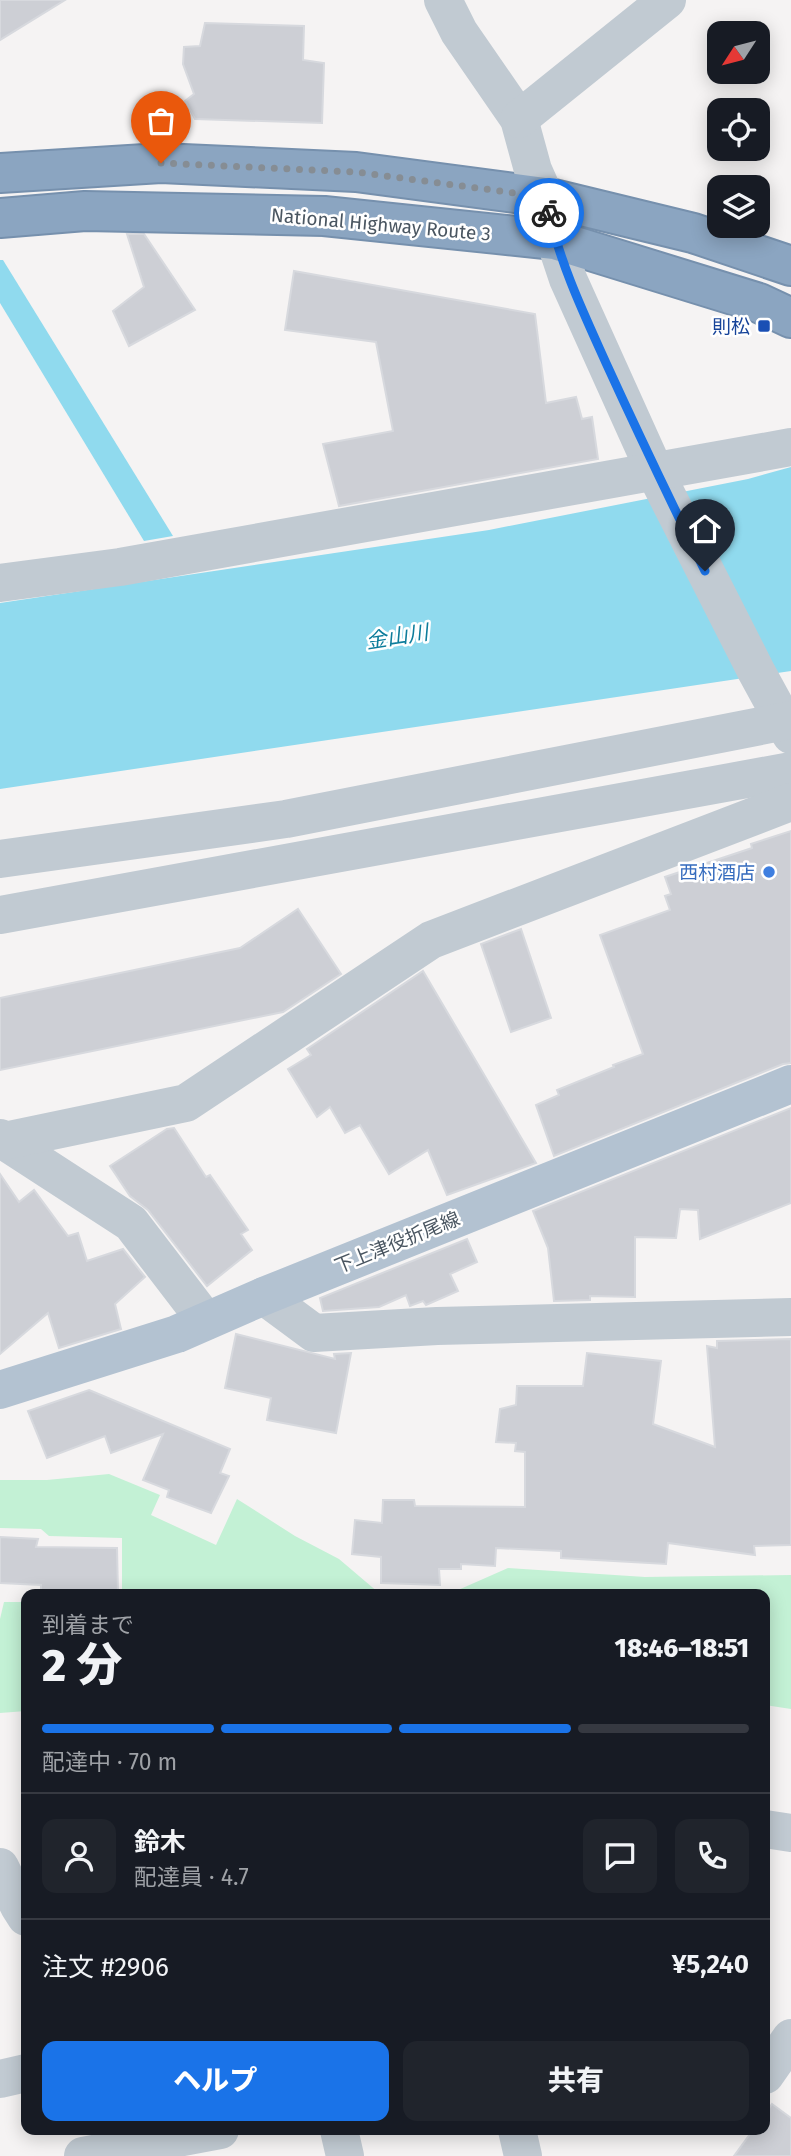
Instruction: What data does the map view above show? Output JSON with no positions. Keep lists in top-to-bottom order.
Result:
{
  "streets": {
    "highway": ["National Highway Route 3"],
    "main road": ["下上津役折尾線"]
  },
  "water": ["金山川"],
  "places": {
    "transit": ["則松"],
    "other": ["西村酒店"]
  },
  "north": "bottom left",
  "page": {
    "heading": ["2 分", "到着まで", "18:46–18:51"],
    "panel": [
      "鈴木",
      "配達員 · 4.7",
      "注文 #2906",
      "¥5,240"
    ],
    "bar": "配達中 · 70 m",
    "buttons": ["ヘルプ", "共有"]
  }
}
